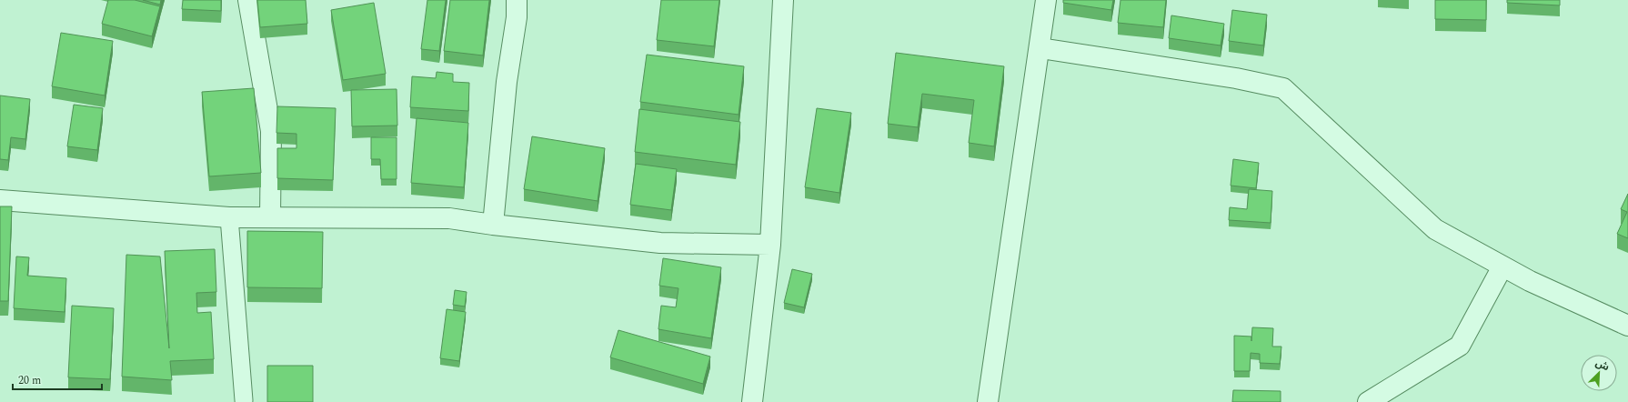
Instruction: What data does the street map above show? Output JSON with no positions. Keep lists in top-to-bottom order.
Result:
{
  "scale_bar": "20 m",
  "north": "top right"
}
